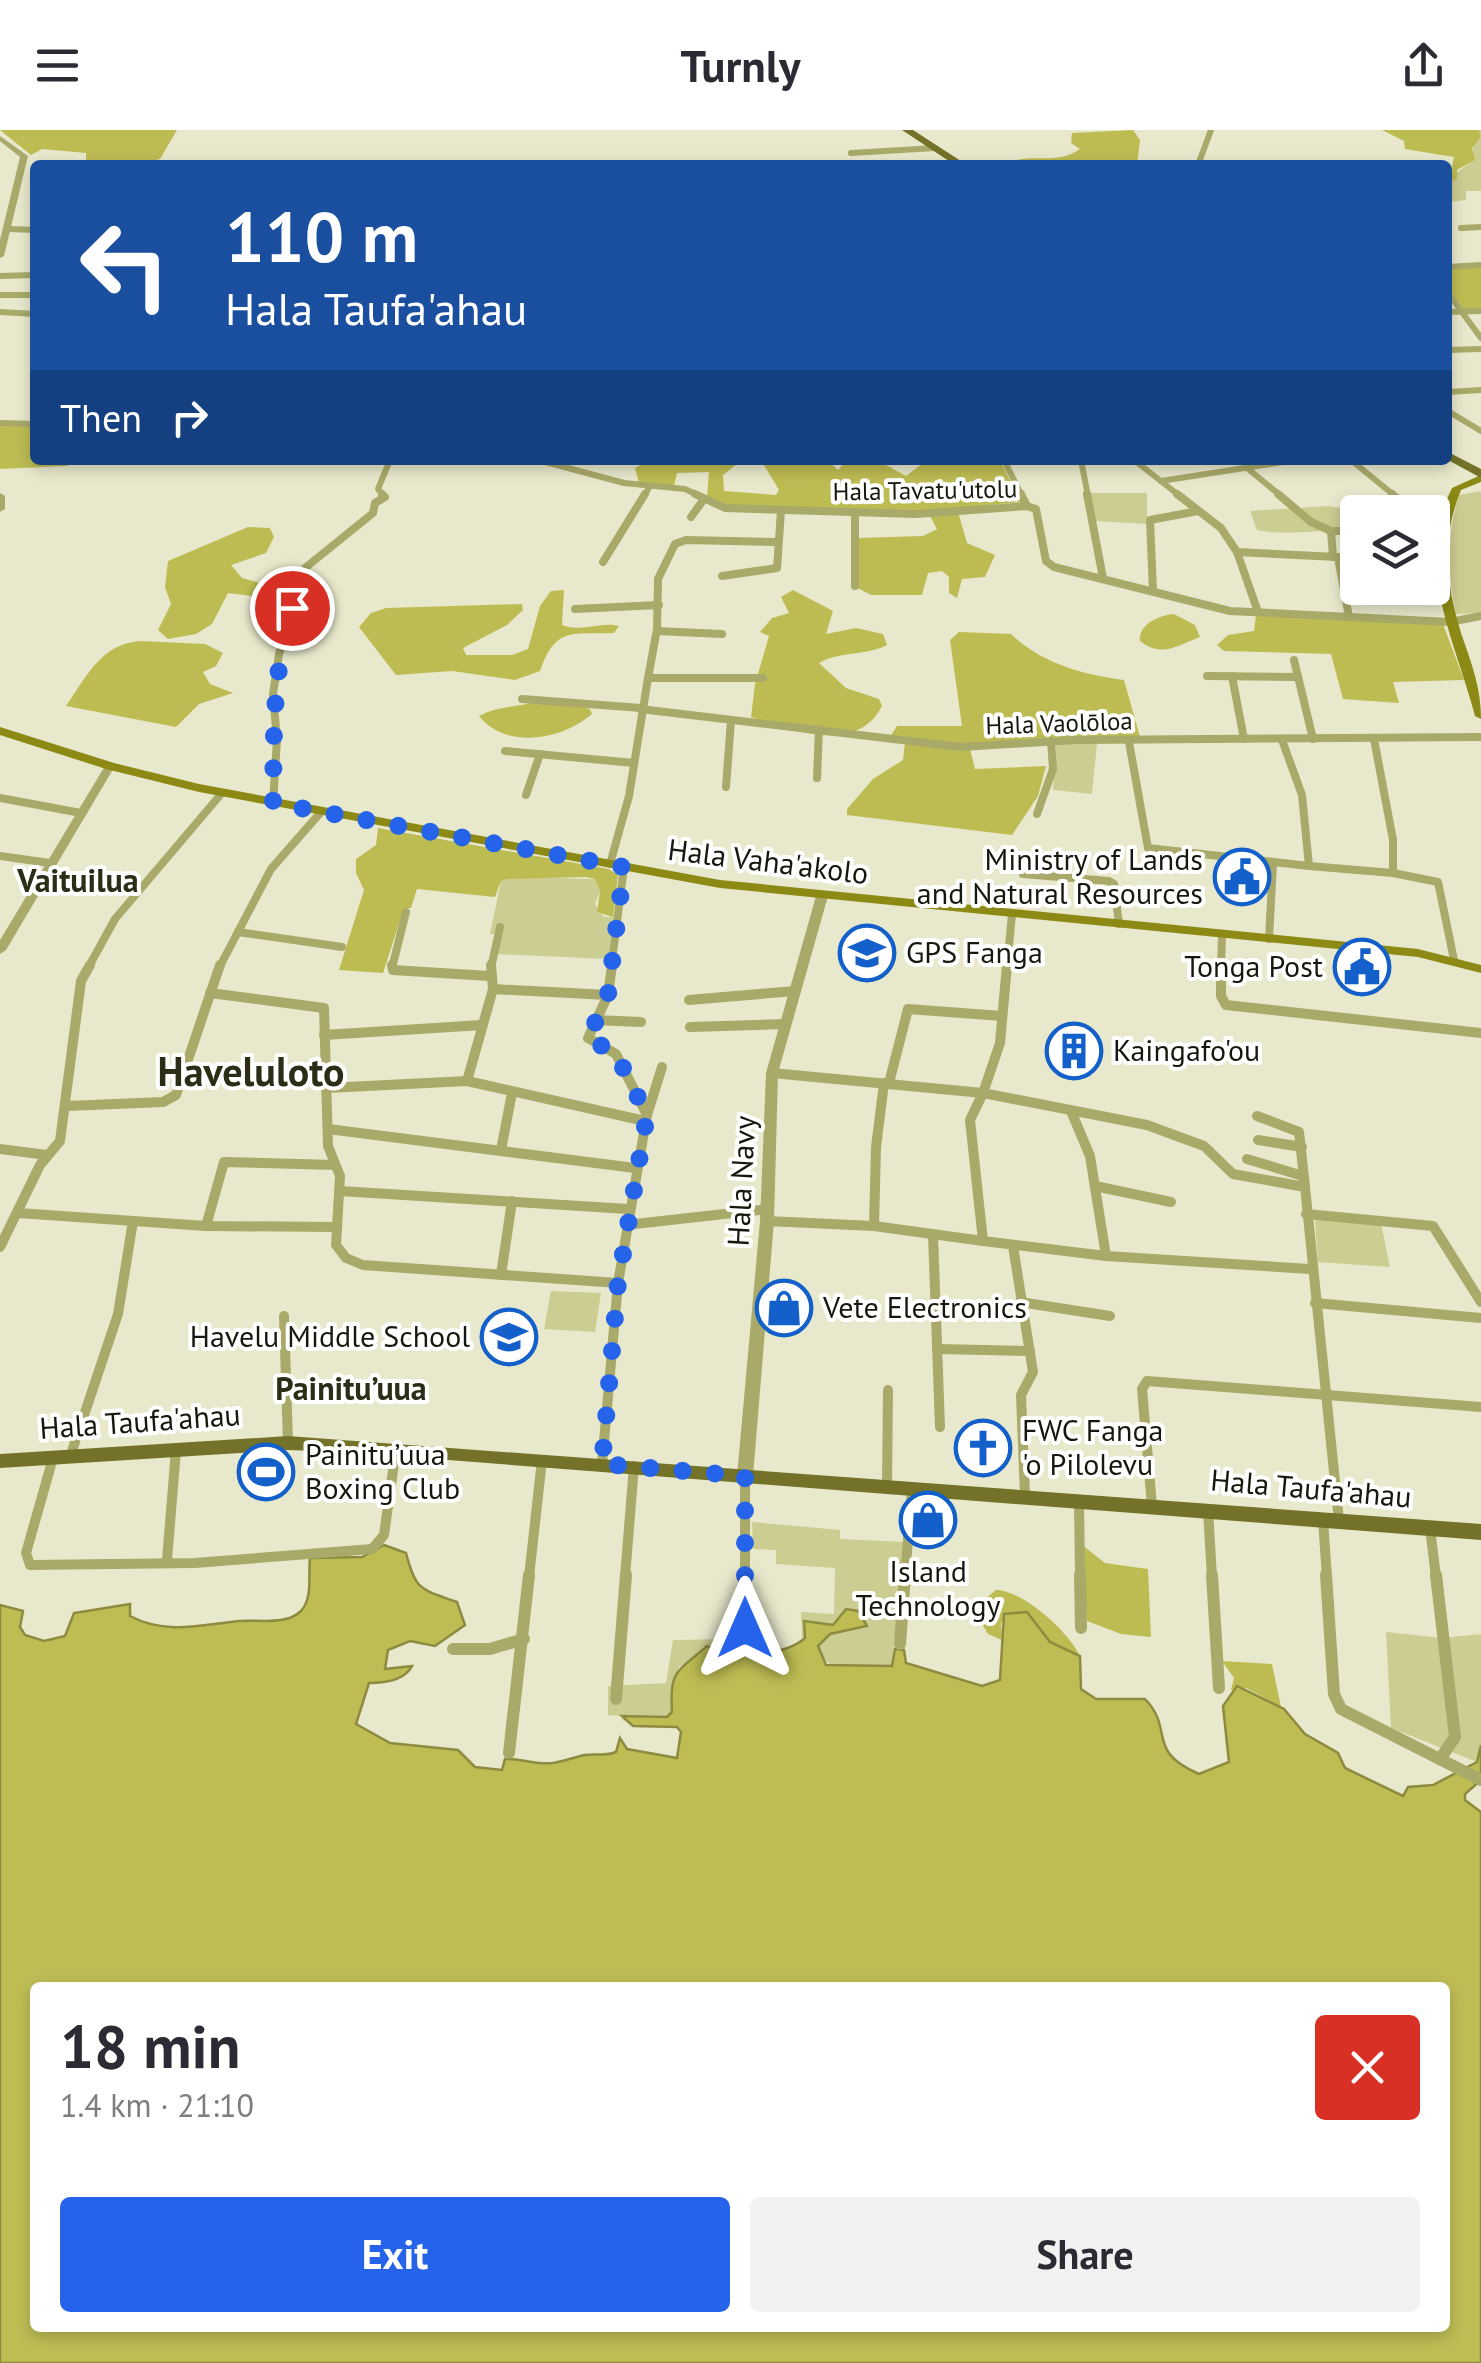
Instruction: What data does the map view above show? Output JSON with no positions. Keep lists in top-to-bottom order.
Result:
{
  "streets": {
    "main road": ["Hala Vaha'akolo", "Hala Taufa'ahau"],
    "street": ["Hala Tavatu'utolu", "Hala Vaolōloa", "Hala Navy"]
  },
  "crossings": [
    ["Hala Vaha'akolo", "Hala Navy"],
    ["Hala Navy", "Hala Taufa'ahau"]
  ],
  "districts": ["Vaituilua", "Haveluloto", "Painitu’uua"],
  "places": {
    "public building": ["Ministry of Lands and Natural Resources", "Tonga Post"],
    "school or university": ["GPS Fanga", "Havelu Middle School"],
    "building": ["Kaingafo'ou"],
    "shop": ["Vete Electronics", "Island Technology"],
    "church": ["FWC Fanga 'o Pilolevu"],
    "sports": ["Painitu’uua Boxing Club"]
  },
  "page": {
    "header": "Turnly",
    "turn": ["110 m", "Hala Taufa'ahau"],
    "then": "Then",
    "heading": ["18 min", "1.4 km · 21:10"],
    "buttons": ["Exit", "Share"]
  }
}
